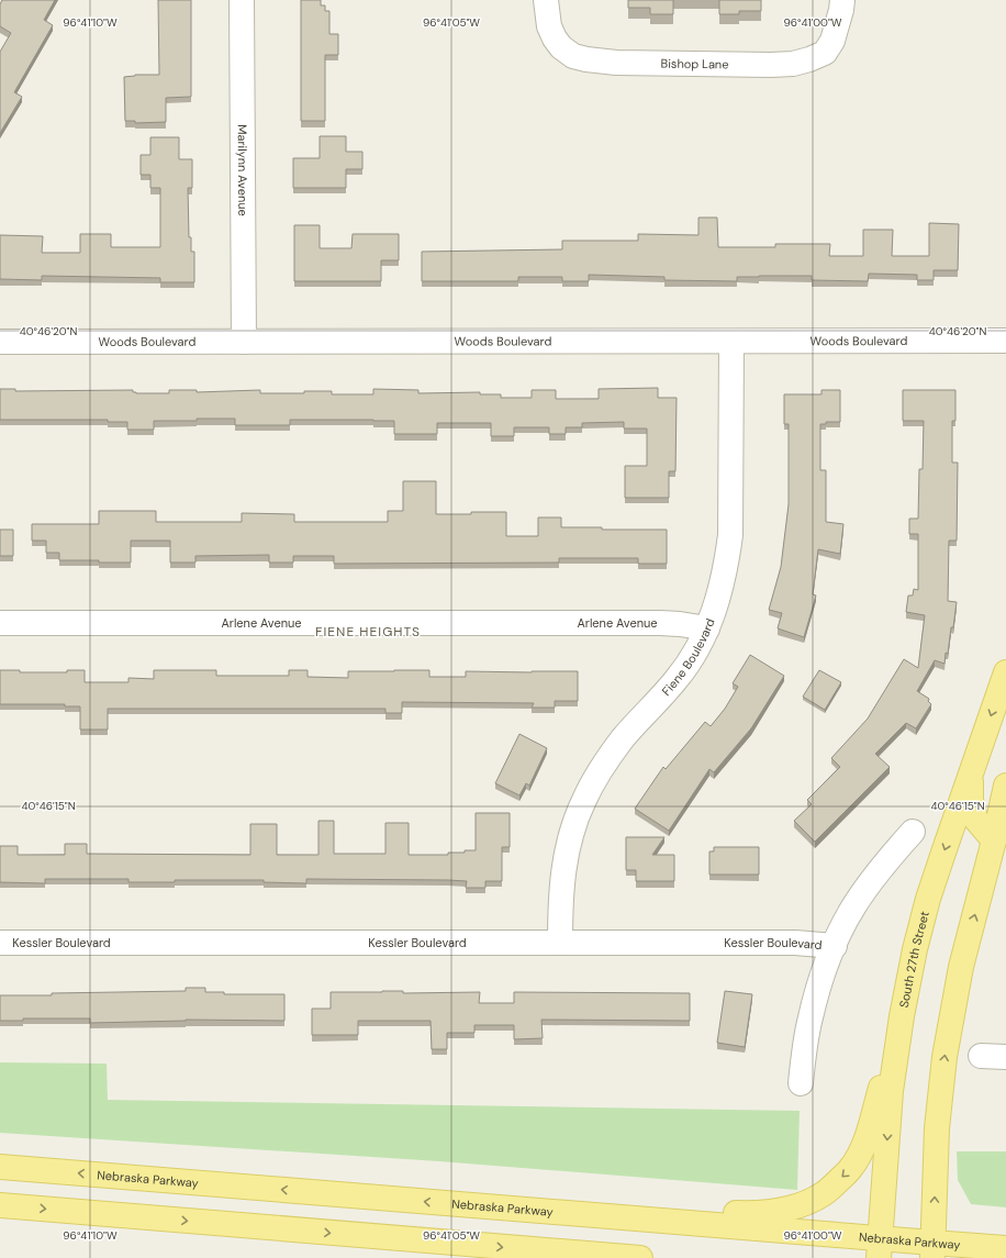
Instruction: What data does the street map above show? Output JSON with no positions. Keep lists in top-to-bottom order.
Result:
{
  "streets": {
    "main road": ["South 27th Street", "Nebraska Parkway"],
    "street": [
      "Bishop Lane",
      "Marilynn Avenue",
      "Woods Boulevard",
      "Arlene Avenue",
      "Fiene Boulevard",
      "Kessler Boulevard"
    ]
  },
  "crossings": [
    ["Marilynn Avenue", "Woods Boulevard"],
    ["Woods Boulevard", "Fiene Boulevard"],
    ["Arlene Avenue", "Fiene Boulevard"],
    ["Fiene Boulevard", "Kessler Boulevard"],
    ["South 27th Street", "Nebraska Parkway"]
  ],
  "districts": ["FIENE HEIGHTS"],
  "coordinates": [
    "96°41'10\"W",
    "96°41'05\"W",
    "96°41'00\"W",
    "40°46'20\"N",
    "40°46'15\"N"
  ]
}
